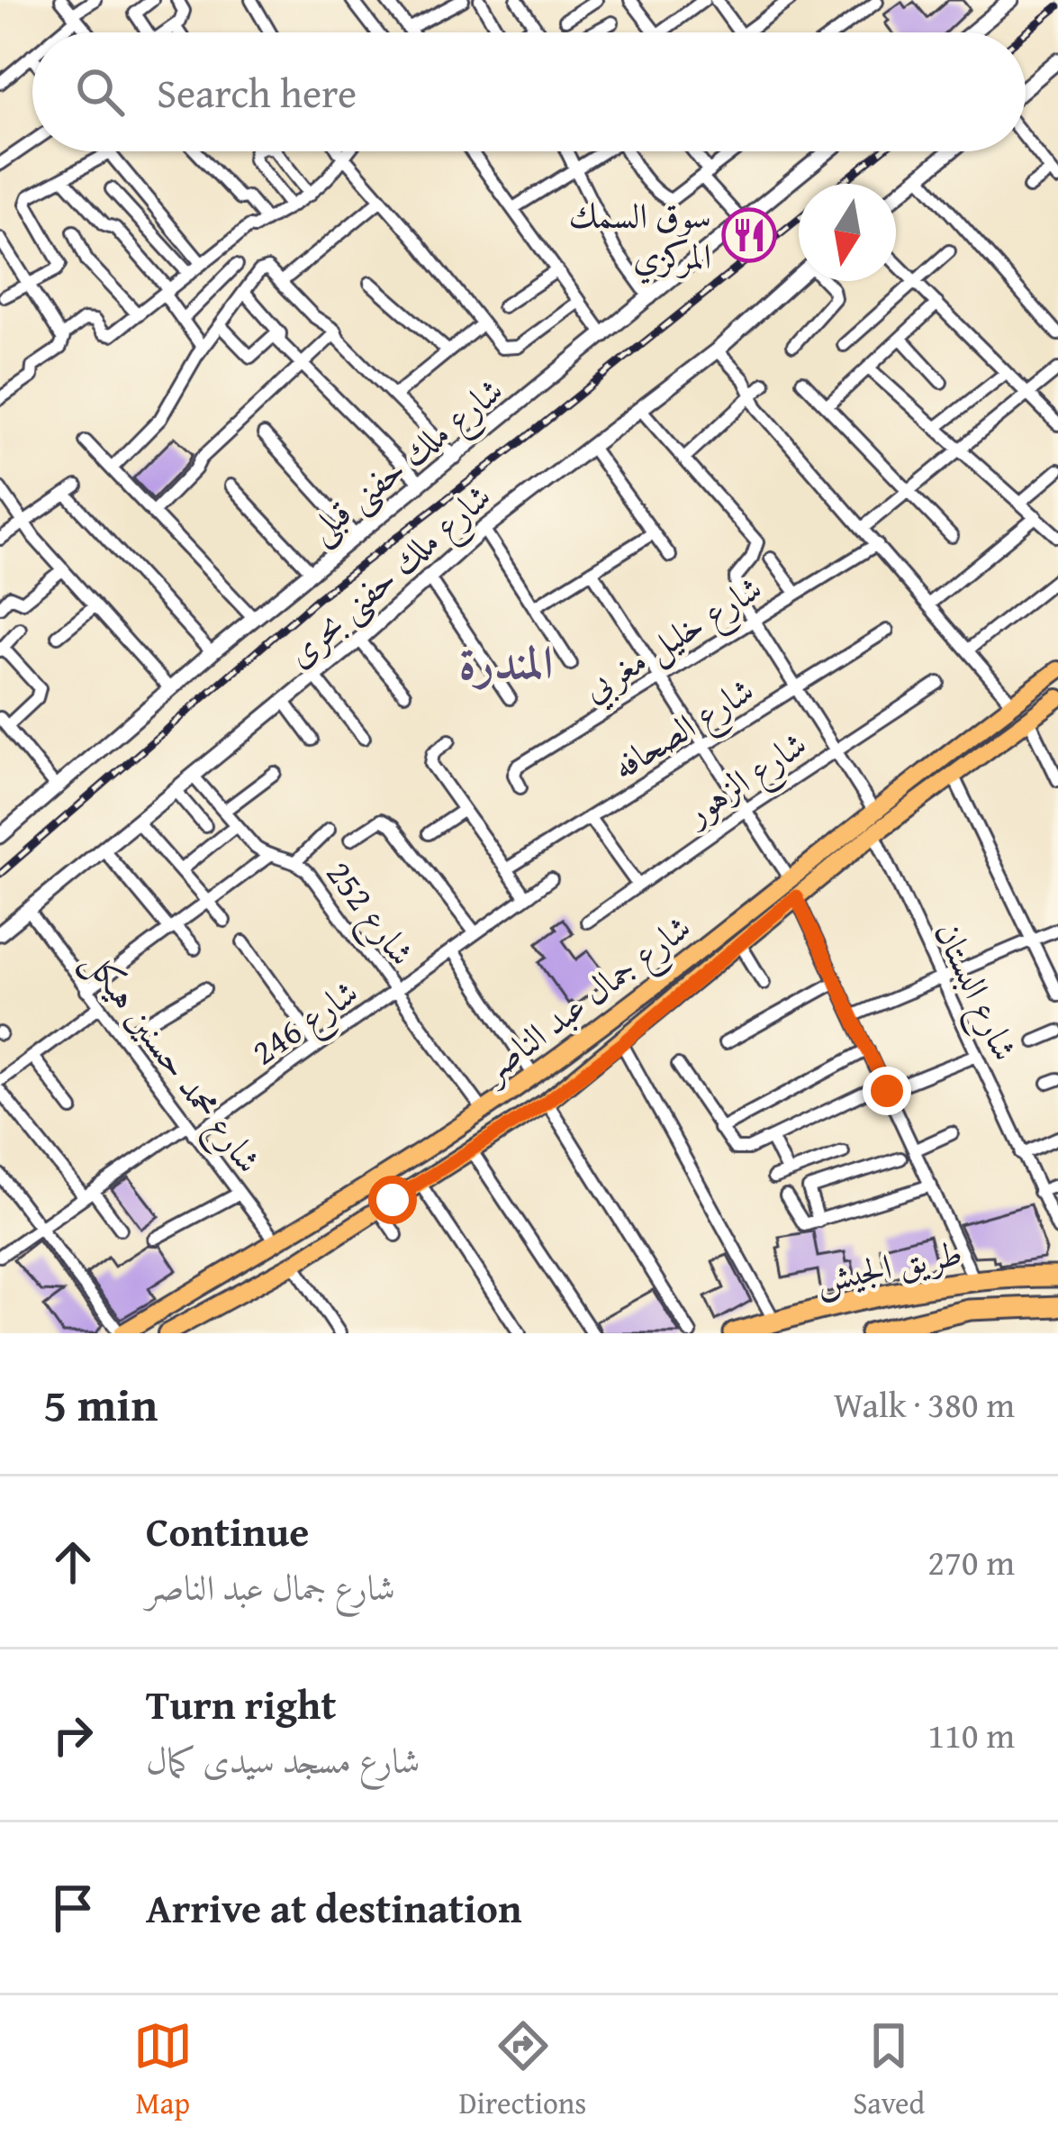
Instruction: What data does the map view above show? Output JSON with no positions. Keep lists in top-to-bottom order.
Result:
{
  "streets": {
    "highway": ["طريق الجيش"],
    "main road": ["شارع جمال عبد الناصر"],
    "street": [
      "شارع ملك حفنى قبلى",
      "شارع ملك حفنى بحرى",
      "شارع خليل مغربي",
      "شارع الصحافه",
      "شارع الزهور",
      "شارع 252",
      "شارع البستان",
      "شارع 246",
      "شارع محمد حسنين هيكل"
    ]
  },
  "crossings": [
    ["شارع ملك حفنى بحرى", "شارع محمد حسنين هيكل"],
    ["شارع 252", "شارع جمال عبد الناصر"],
    ["شارع 252", "شارع 246"],
    ["شارع البستان", "شارع جمال عبد الناصر"],
    ["شارع جمال عبد الناصر", "شارع محمد حسنين هيكل"],
    ["شارع 246", "شارع محمد حسنين هيكل"]
  ],
  "districts": ["المندرة"],
  "places": {
    "restaurant": ["سوق السمك المركزي"]
  },
  "north": "bottom",
  "page": {
    "search": "Search here",
    "heading": ["5 min", "Walk · 380 m"],
    "list": [
      ["Continue", "شارع جمال عبد الناصر", "270 m"],
      ["Turn right", "شارع مسجد سيدى كمال", "110 m"],
      "Arrive at destination"
    ],
    "nav": ["Map", "Directions", "Saved"]
  }
}
